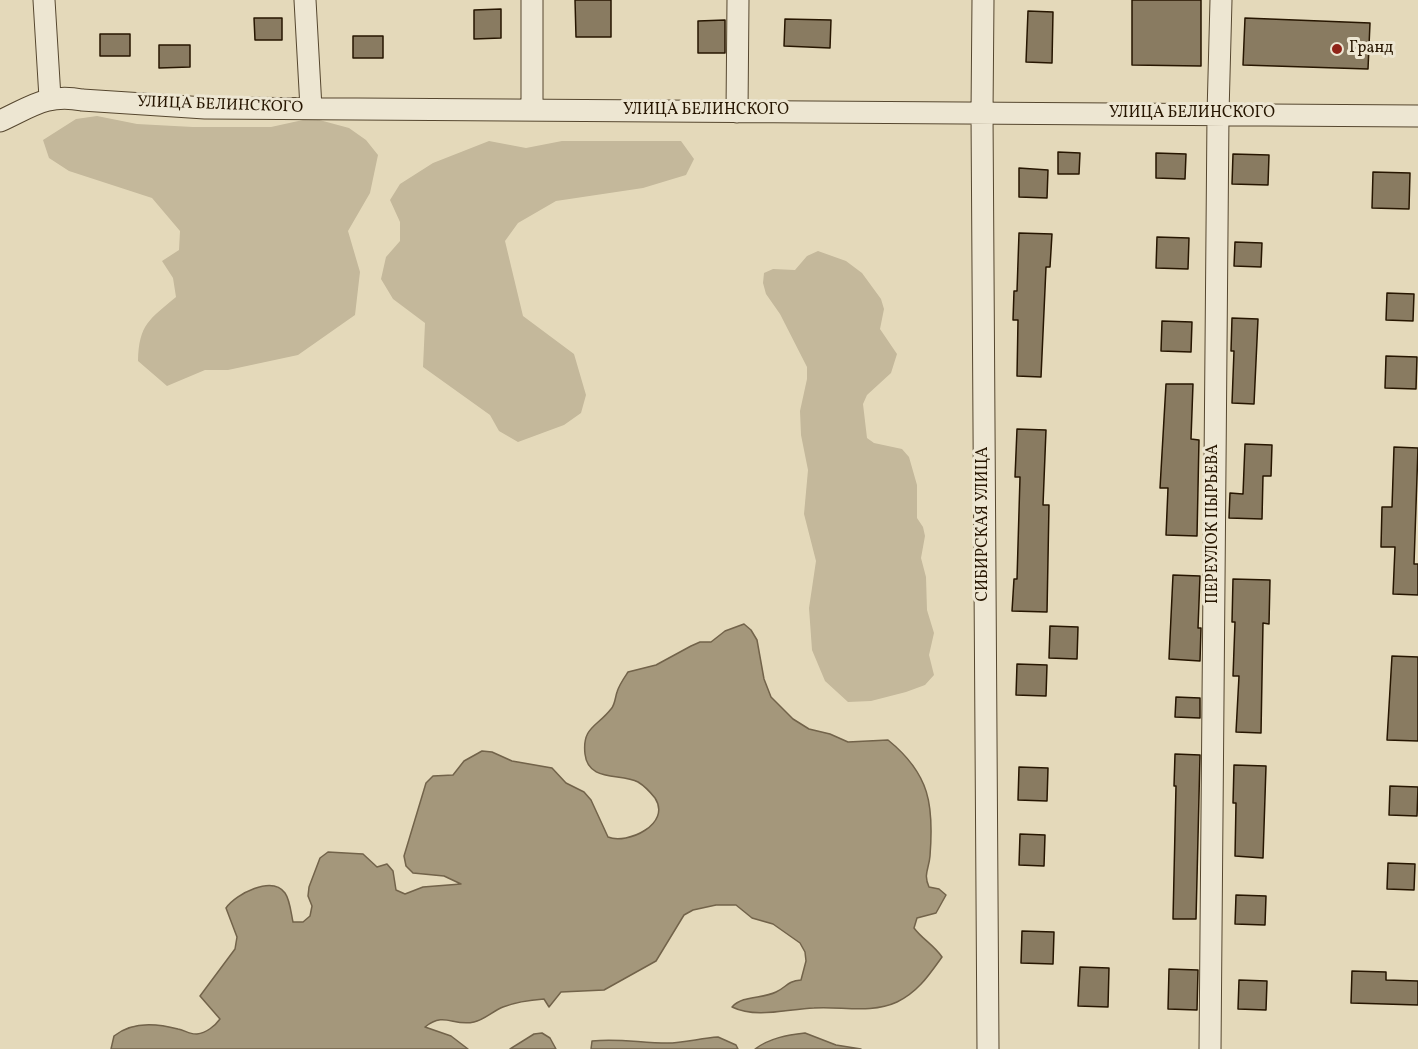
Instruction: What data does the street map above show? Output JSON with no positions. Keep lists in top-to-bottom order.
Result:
{
  "streets": {
    "street": ["УЛИЦА БЕЛИНСКОГО", "СИБИРСКАЯ УЛИЦА", "ПЕРЕУЛОК ПЫРЬЕВА"]
  },
  "crossings": [
    ["УЛИЦА БЕЛИНСКОГО", "СИБИРСКАЯ УЛИЦА"],
    ["УЛИЦА БЕЛИНСКОГО", "ПЕРЕУЛОК ПЫРЬЕВА"]
  ],
  "places": ["Гранд"]
}
